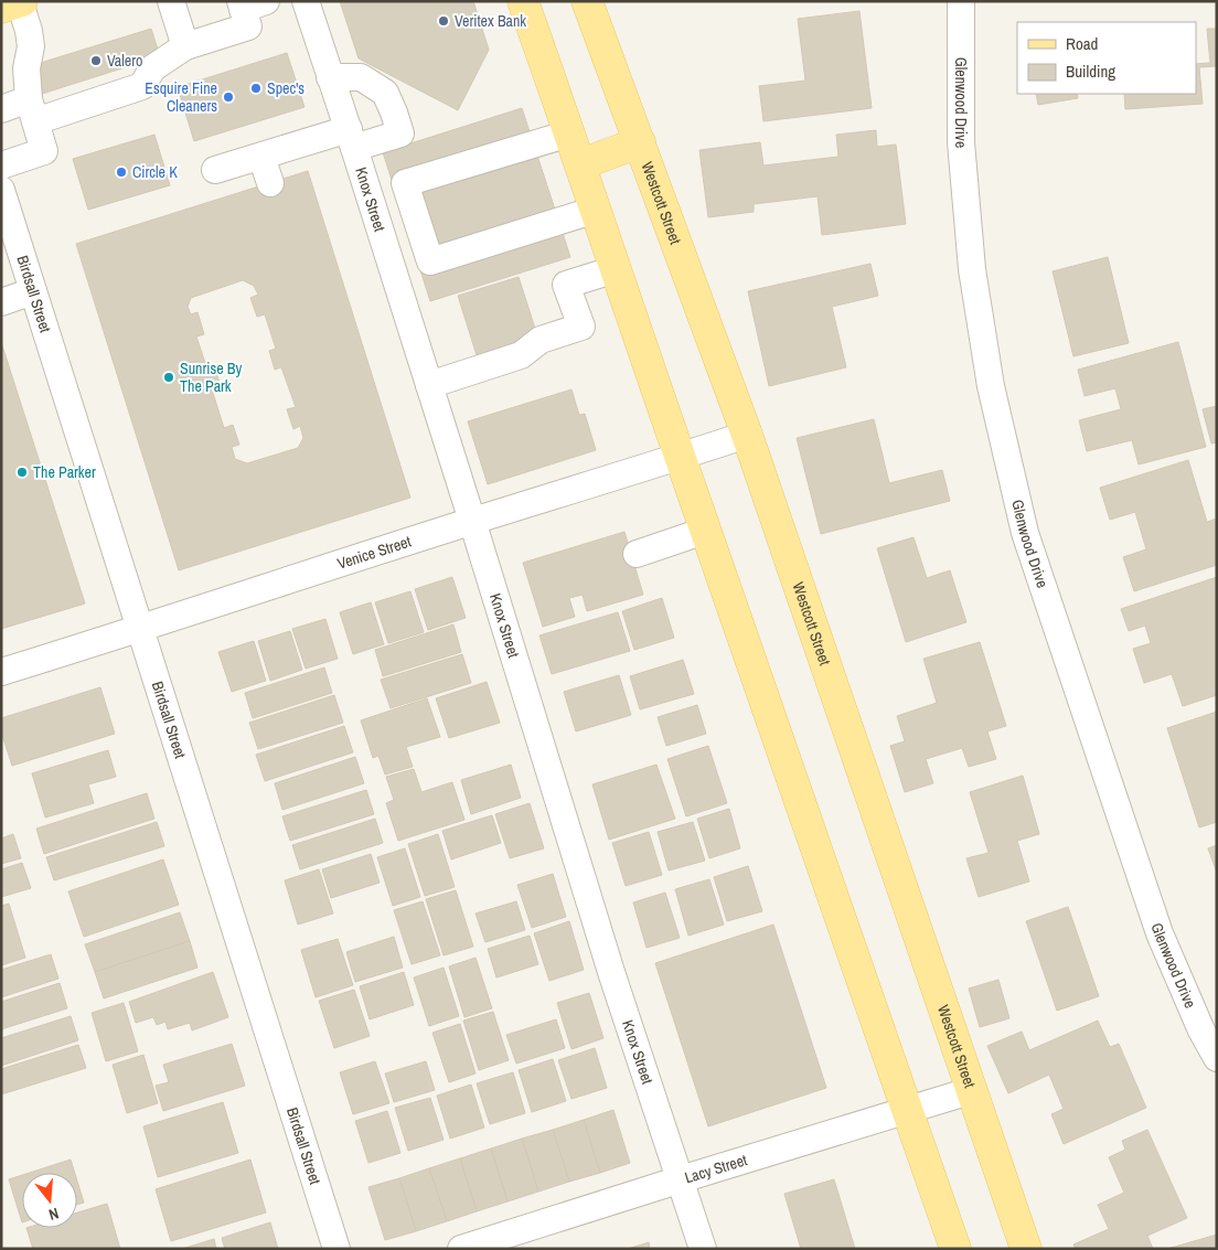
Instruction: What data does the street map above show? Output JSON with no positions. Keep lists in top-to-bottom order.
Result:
{
  "streets": {
    "main road": ["Westcott Street"],
    "street": [
      "Glenwood Drive",
      "Knox Street",
      "Birdsall Street",
      "Venice Street",
      "Lacy Street"
    ]
  },
  "crossings": [
    ["Knox Street", "Venice Street"],
    ["Knox Street", "Lacy Street"],
    ["Westcott Street", "Venice Street"],
    ["Westcott Street", "Lacy Street"],
    ["Birdsall Street", "Venice Street"]
  ],
  "places": [
    "Veritex Bank",
    "Valero",
    "Spec's",
    "Esquire Fine Cleaners",
    "Circle K",
    "Sunrise By The Park",
    "The Parker"
  ],
  "legend": ["Road", "Building"],
  "north": "bottom"
}
